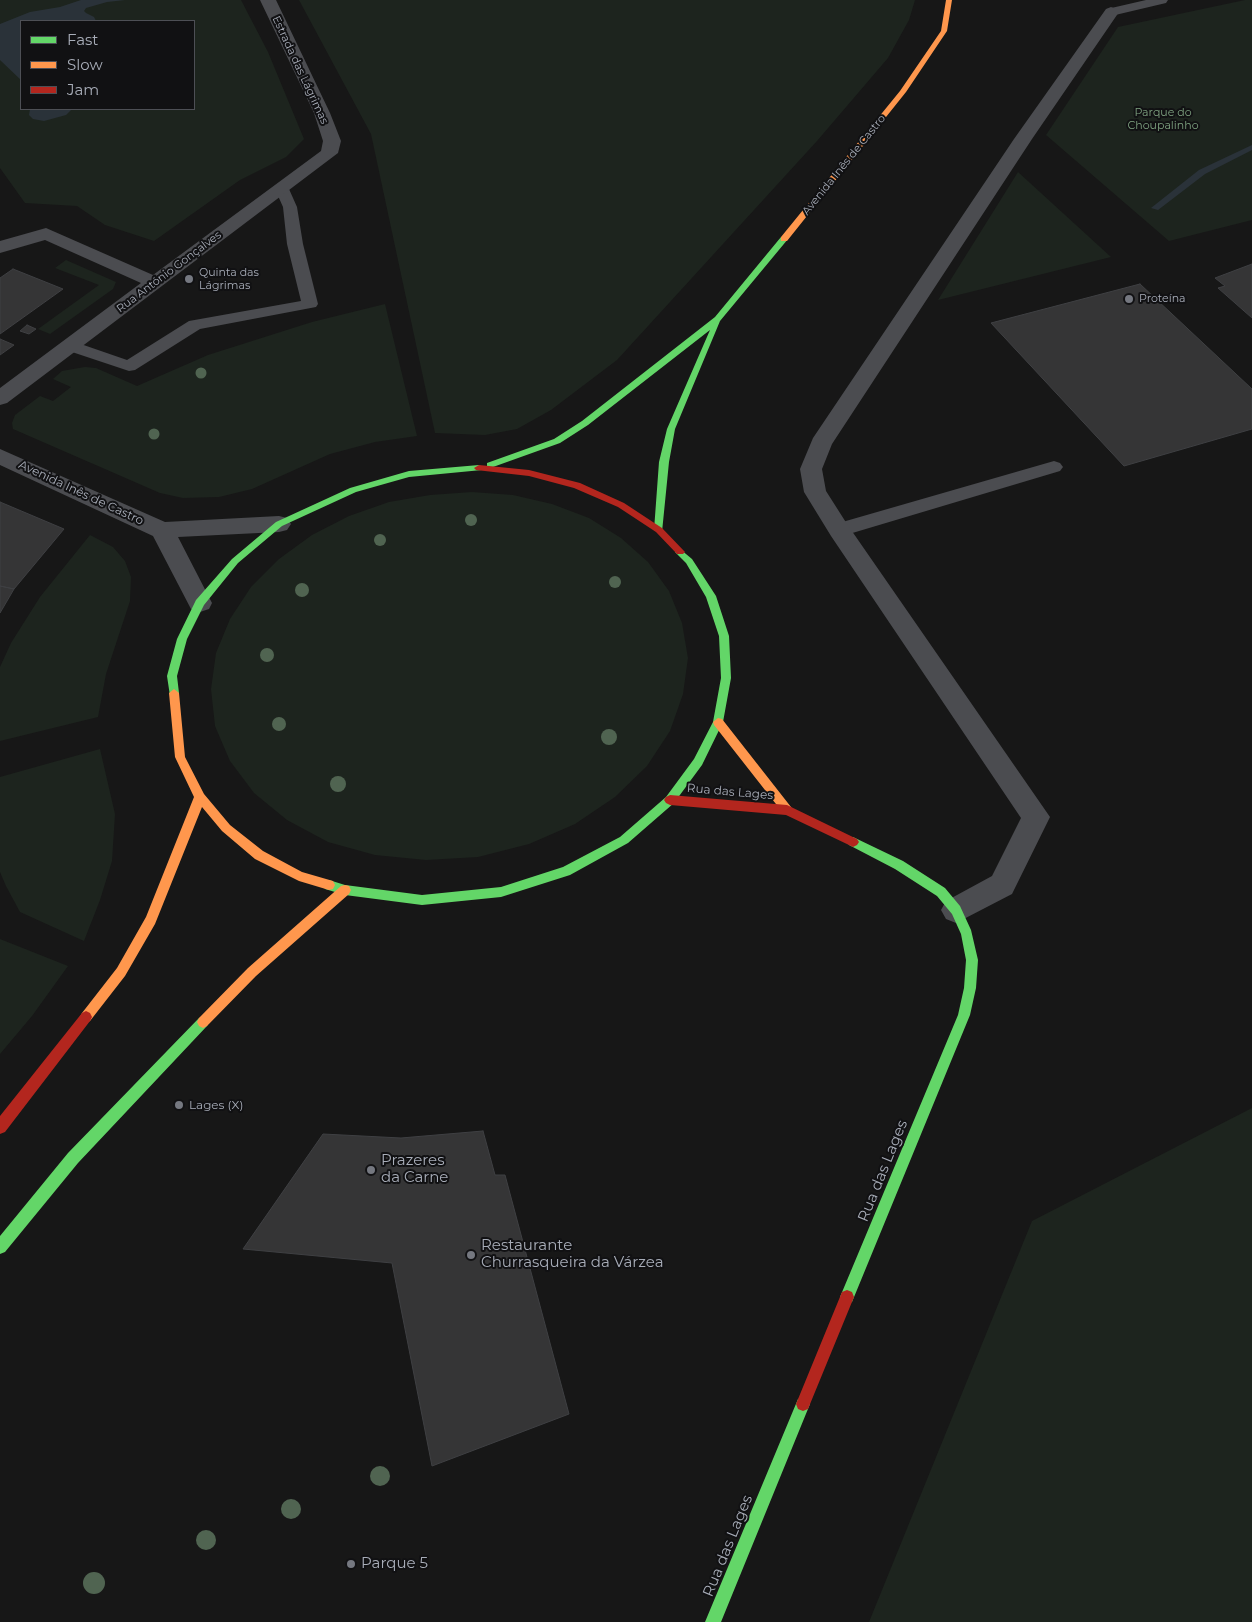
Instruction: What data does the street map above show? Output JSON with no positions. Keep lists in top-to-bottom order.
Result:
{
  "streets": {
    "main road": ["Avenida Inês de Castro", "Rua das Lages"],
    "street": ["Estrada das Lágrimas", "Rua António Gonçalves"]
  },
  "crossings": [
    ["Estrada das Lágrimas", "Rua António Gonçalves"]
  ],
  "parks": ["Parque do Choupalinho"],
  "places": [
    "Quinta das Lágrimas",
    "Proteína",
    "Lages (X)",
    "Prazeres da Carne",
    "Restaurante Churrasqueira da Várzea",
    "Parque 5"
  ],
  "legend": ["Fast", "Slow", "Jam"]
}
